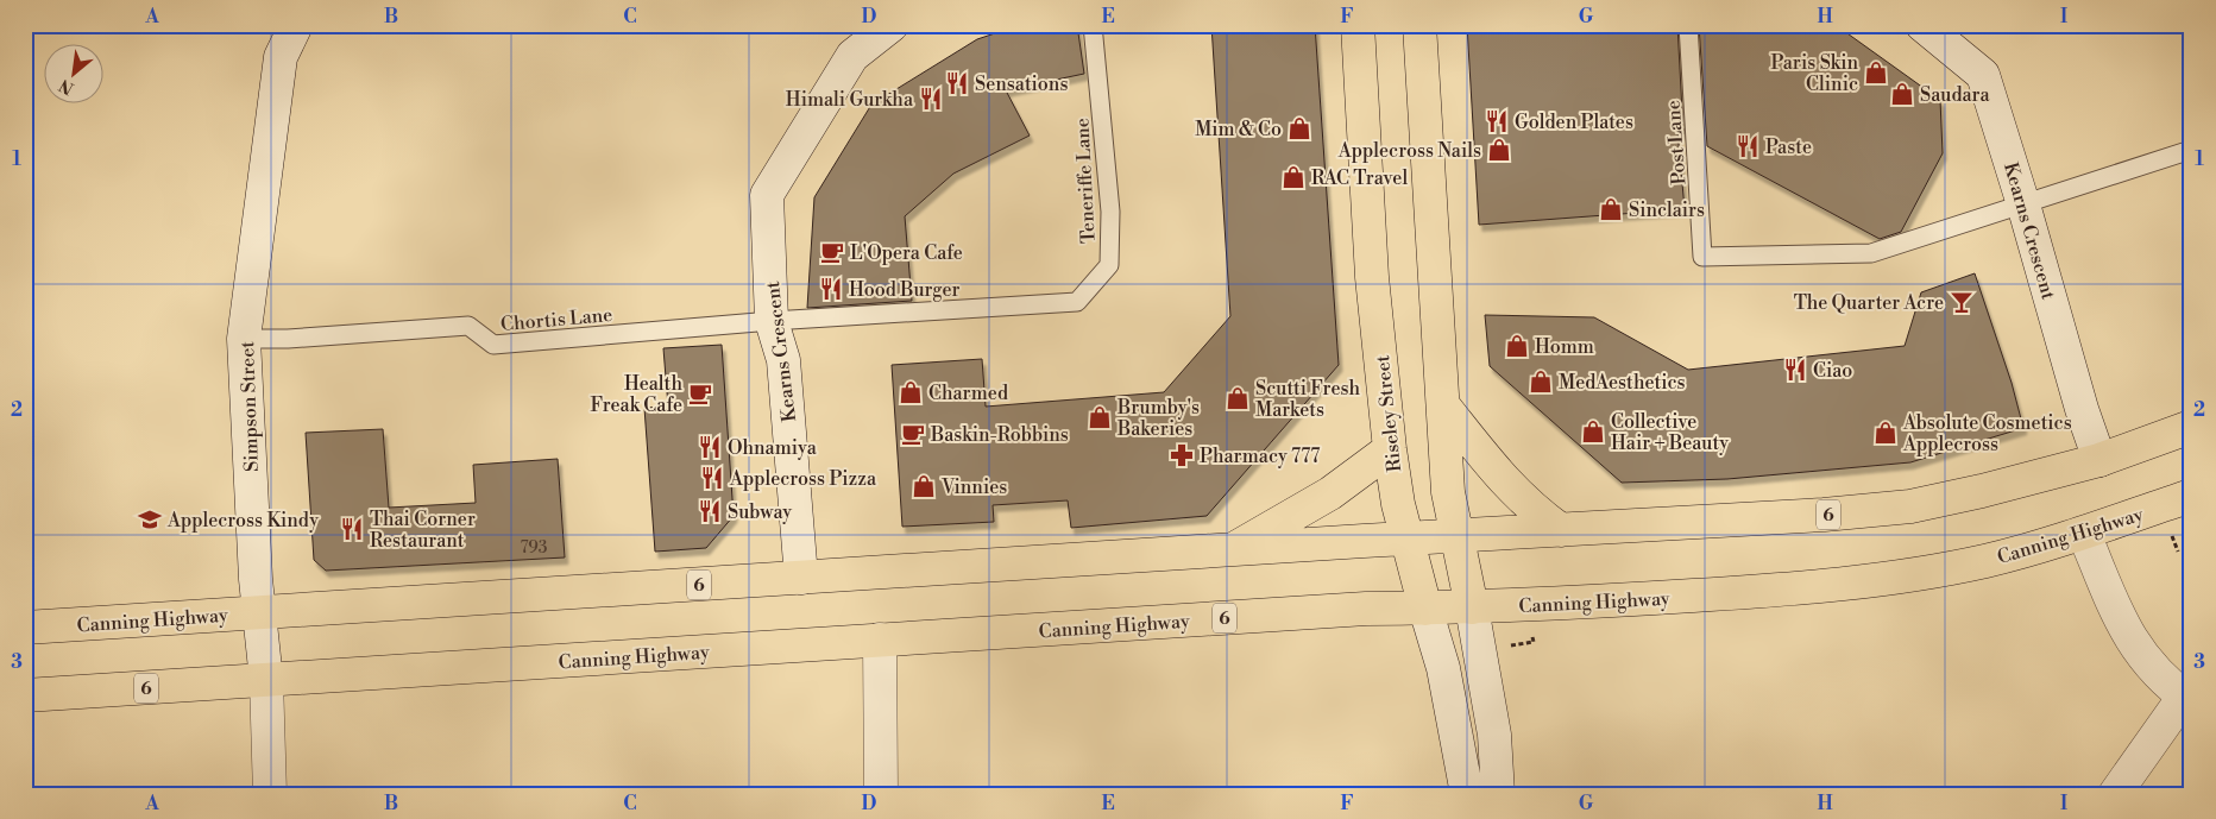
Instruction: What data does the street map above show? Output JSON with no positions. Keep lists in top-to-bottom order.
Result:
{
  "streets": {
    "highway": ["Riseley Street", "6", "Canning Highway"],
    "street": ["Kearns Crescent", "Simpson Street"],
    "lane": ["Post Lane", "Teneriffe Lane", "Chortis Lane"]
  },
  "crossings": [
    ["Post Lane", "Kearns Crescent"],
    ["Teneriffe Lane", "Kearns Crescent"],
    ["Teneriffe Lane", "Chortis Lane"],
    ["Kearns Crescent", "Chortis Lane"],
    ["Kearns Crescent", "Canning Highway"],
    ["Chortis Lane", "Simpson Street"],
    ["Simpson Street", "Canning Highway"],
    ["Riseley Street", "Canning Highway"]
  ],
  "places": {
    "shop": [
      "Paris Skin Clinic",
      "Saudara",
      "Mim & Co",
      "Applecross Nails",
      "RAC Travel",
      "Sinclairs",
      "Homm",
      "MedAesthetics",
      "Charmed",
      "Scutti Fresh Markets",
      "Brumby's Bakeries",
      "Collective Hair + Beauty",
      "Absolute Cosmetics Applecross",
      "Vinnies"
    ],
    "restaurant": [
      "Sensations",
      "Himali Gurkha",
      "Golden Plates",
      "Paste",
      "Hood Burger",
      "Ciao",
      "Ohnamiya",
      "Applecross Pizza",
      "Subway",
      "Thai Corner Restaurant"
    ],
    "cafe": ["L'Opera Cafe", "Health Freak Cafe", "Baskin-Robbins"],
    "bar": ["The Quarter Acre"],
    "pharmacy": ["Pharmacy 777"],
    "school or university": ["Applecross Kindy"]
  },
  "house_numbers": ["793"],
  "north": "bottom left",
  "grid": {
    "columns": [
      "A",
      "B",
      "C",
      "D",
      "E",
      "F",
      "G",
      "H",
      "I"
    ],
    "rows": ["1", "2", "3"]
  }
}
